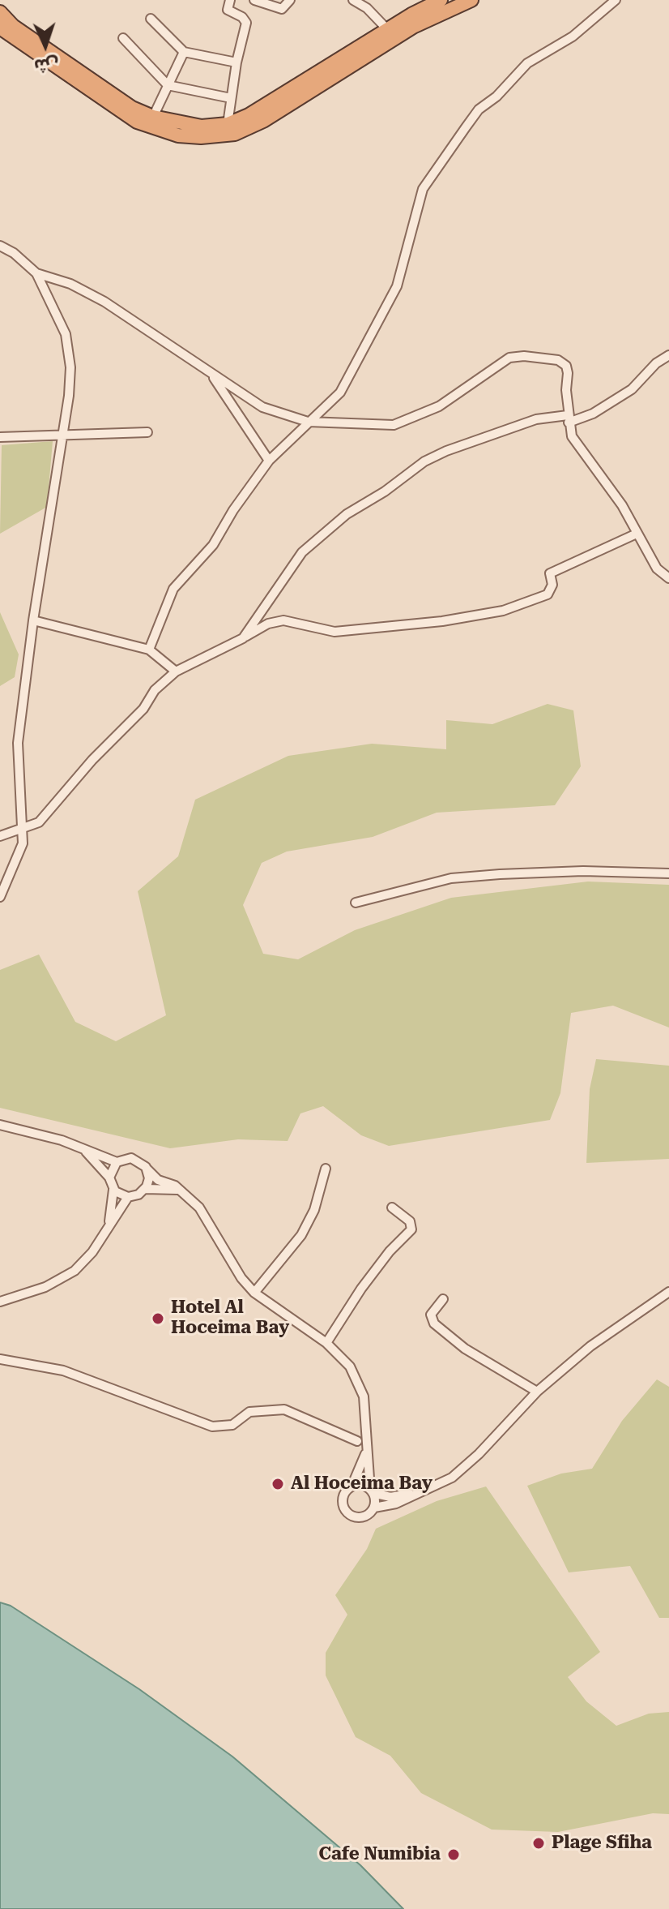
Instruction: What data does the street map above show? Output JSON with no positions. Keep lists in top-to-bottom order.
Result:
{
  "places": [
    "Hotel Al Hoceima Bay",
    "Al Hoceima Bay",
    "Plage Sfiha",
    "Cafe Numibia"
  ],
  "north": "bottom"
}
